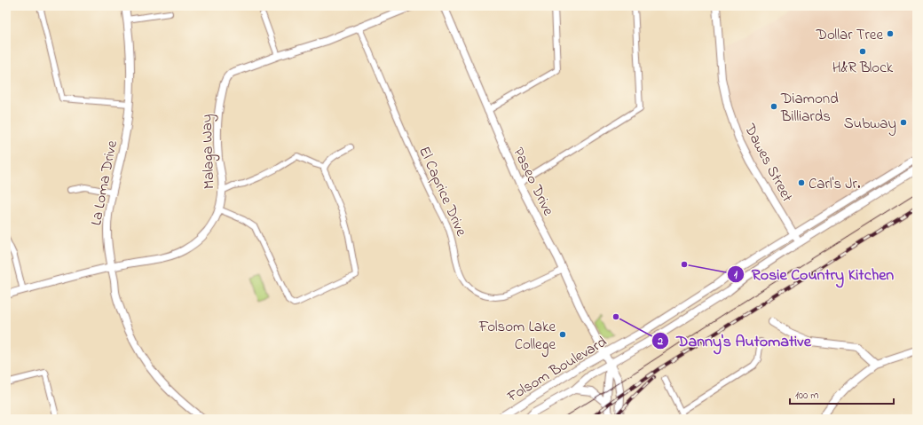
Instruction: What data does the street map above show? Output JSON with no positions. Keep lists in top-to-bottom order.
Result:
{
  "streets": {
    "street": [
      "Malaga Way",
      "Dawes Street",
      "Paseo Drive",
      "La Loma Drive",
      "El Caprice Drive",
      "Folsom Boulevard"
    ]
  },
  "crossings": [
    ["Malaga Way", "La Loma Drive"],
    ["Malaga Way", "El Caprice Drive"],
    ["Dawes Street", "Folsom Boulevard"],
    ["Paseo Drive", "El Caprice Drive"],
    ["Paseo Drive", "Folsom Boulevard"]
  ],
  "places": [
    "Dollar Tree",
    "H&R Block",
    "Diamond Billiards",
    "Subway",
    "Carl's Jr.",
    "Rosie Country Kitchen",
    "Danny's Automative",
    "Folsom Lake College"
  ],
  "scale_bar": "100 m"
}
